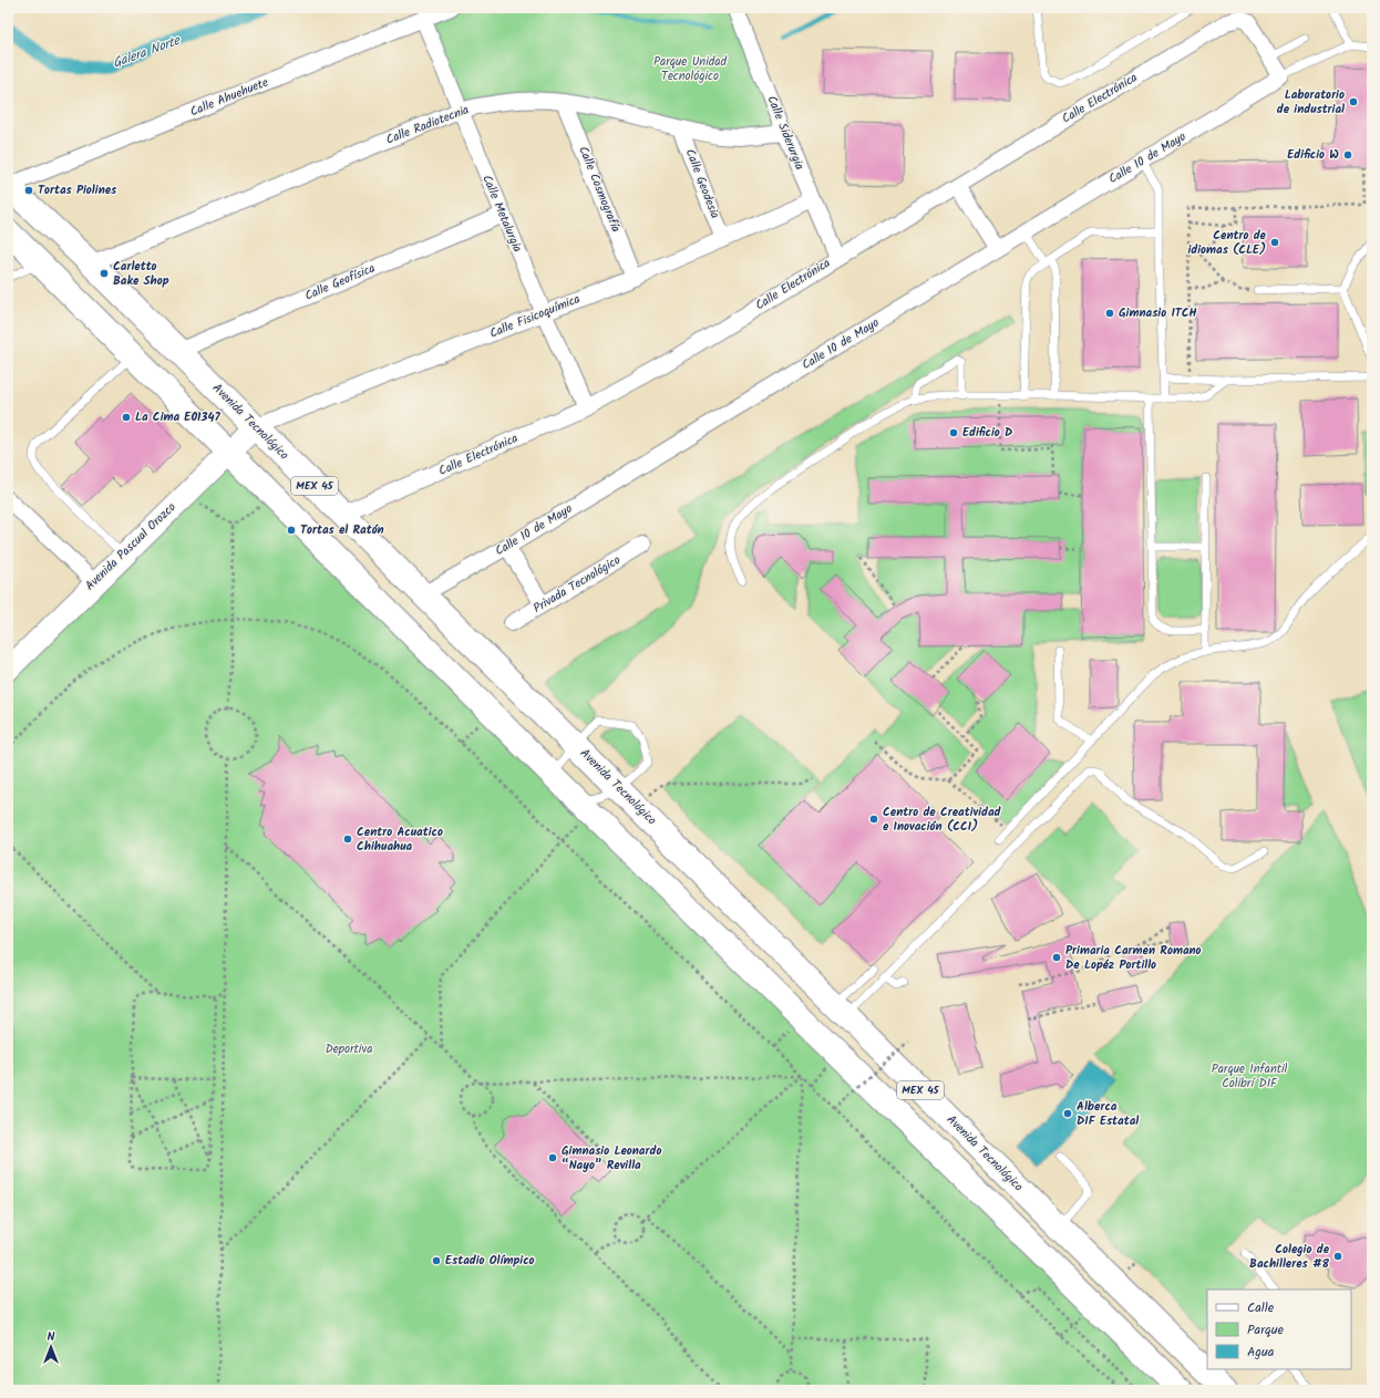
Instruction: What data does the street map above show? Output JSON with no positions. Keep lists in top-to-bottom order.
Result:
{
  "streets": {
    "main road": ["Avenida Tecnológico", "MEX 45", "Avenida Pascual Orozco"],
    "street": [
      "Calle Ahuehuete",
      "Calle Electrónica",
      "Calle Radiotecnia",
      "Calle Siderurgia",
      "Calle 10 de Mayo",
      "Calle Geodesia",
      "Calle Cosmografía",
      "Calle Metalurgia",
      "Calle Geofísica",
      "Calle Fisicoquímica",
      "Privada Tecnológico"
    ]
  },
  "crossings": [
    ["Calle Ahuehuete", "Calle Metalurgia"],
    ["Calle Ahuehuete", "Avenida Tecnológico"],
    ["Calle Electrónica", "Calle Siderurgia"],
    ["Calle Electrónica", "Calle Metalurgia"],
    ["Calle Electrónica", "Avenida Tecnológico"],
    ["Calle Radiotecnia", "Calle Siderurgia"],
    ["Calle Radiotecnia", "Calle Geodesia"],
    ["Calle Radiotecnia", "Calle Cosmografía"],
    ["Calle Radiotecnia", "Calle Metalurgia"],
    ["Calle Radiotecnia", "Avenida Tecnológico"],
    ["Calle Siderurgia", "Calle Fisicoquímica"],
    ["Calle 10 de Mayo", "Avenida Tecnológico"],
    ["Calle Geodesia", "Calle Fisicoquímica"],
    ["Calle Cosmografía", "Calle Fisicoquímica"],
    ["Calle Metalurgia", "Calle Geofísica"],
    ["Calle Metalurgia", "Calle Fisicoquímica"],
    ["Calle Geofísica", "Avenida Tecnológico"],
    ["Calle Fisicoquímica", "Avenida Tecnológico"],
    ["Calle Fisicoquímica", "Avenida Pascual Orozco"],
    ["Avenida Tecnológico", "Avenida Pascual Orozco"],
    ["MEX 45", "Avenida Pascual Orozco"]
  ],
  "water": ["Galera Norte"],
  "parks": ["Parque Unidad Tecnológico", "Deportiva", "Parque Infantil Colibrí DIF"],
  "places": [
    "Laboratorio de industrial",
    "Edificio W",
    "Tortas Piolines",
    "Centro de idiomas (CLE)",
    "Carletto Bake Shop",
    "Gimnasio ITCH",
    "La Cima E01347",
    "Edificio D",
    "Tortas el Ratón",
    "Centro de Creatividad e Inovación (CCI)",
    "Centro Acuatico Chihuahua",
    "Primaria Carmen Romano De Lopéz Portillo",
    "Alberca DIF Estatal",
    "Gimnasio Leonardo “Nayo” Revilla",
    "Colegio de Bachilleres #8",
    "Estadio Olímpico"
  ],
  "legend": ["Calle", "Parque", "Agua"],
  "north": "top"
}
